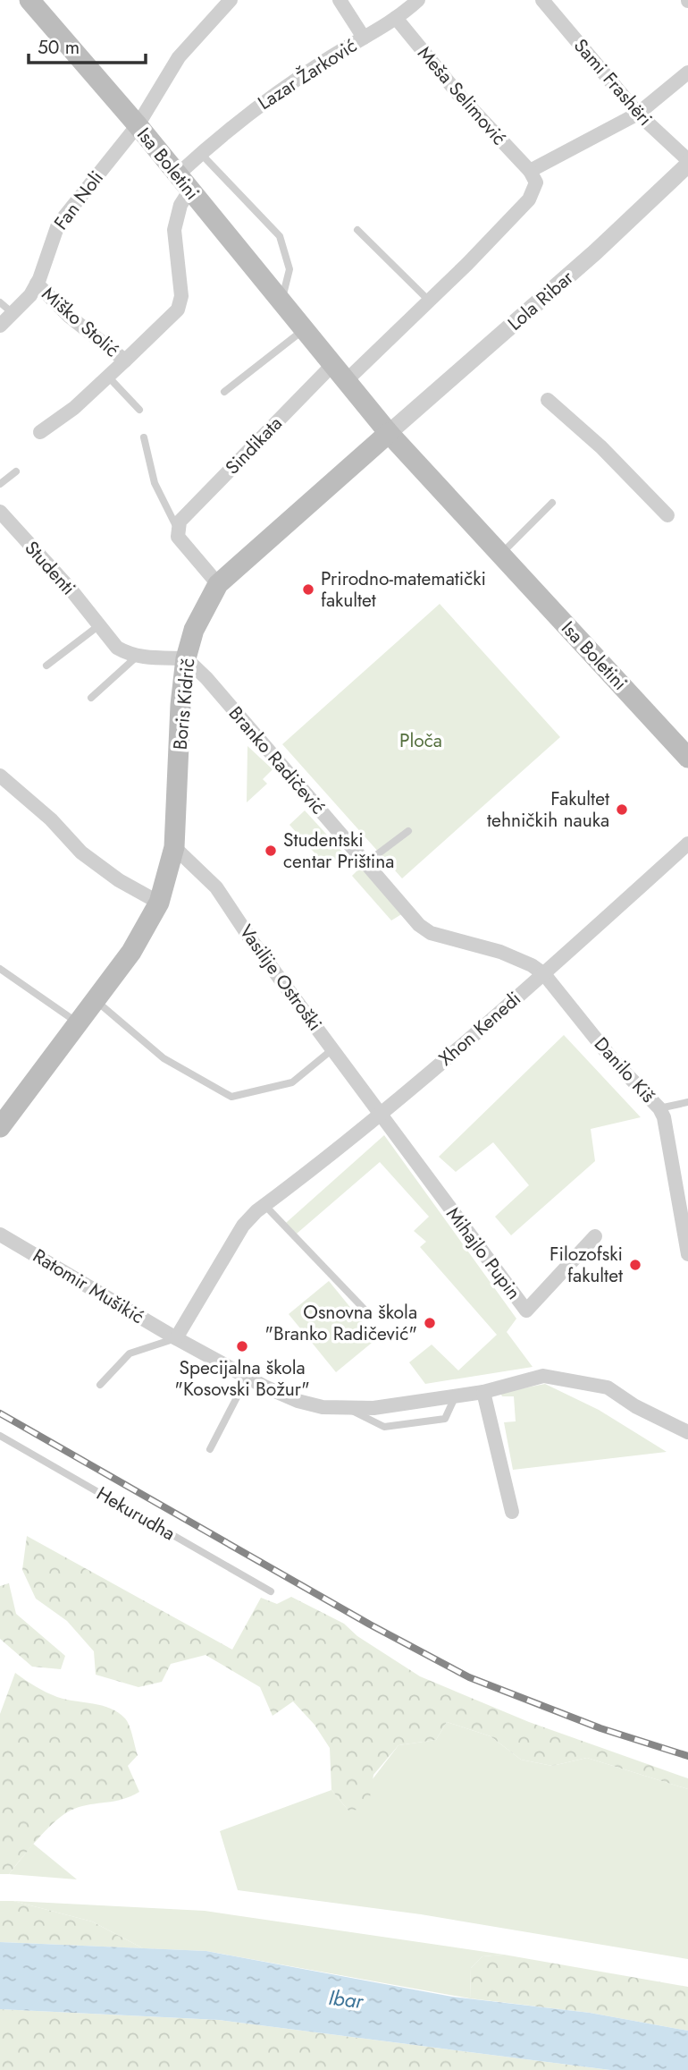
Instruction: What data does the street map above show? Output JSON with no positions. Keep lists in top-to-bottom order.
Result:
{
  "streets": {
    "main road": ["Isa Boletini", "Boris Kidrič"],
    "street": [
      "Lazar Žarković",
      "Sami Frashëri",
      "Meša Selimović",
      "Fan Noli",
      "Lola Ribar",
      "Miško Stolić",
      "Sindikata",
      "Studenti",
      "Branko Radičević",
      "Vasilije Ostroški",
      "Xhon Kenedi",
      "Danilo Kiš",
      "Mihajlo Pupin",
      "Ratomir Mušikić"
    ],
    "lane": ["Hekurudha"]
  },
  "crossings": [
    ["Lazar Žarković", "Meša Selimović"],
    ["Lazar Žarković", "Isa Boletini"],
    ["Lazar Žarković", "Miško Stolić"],
    ["Sami Frashëri", "Lola Ribar"],
    ["Isa Boletini", "Fan Noli"],
    ["Isa Boletini", "Lola Ribar"],
    ["Isa Boletini", "Miško Stolić"],
    ["Isa Boletini", "Sindikata"],
    ["Isa Boletini", "Boris Kidrič"],
    ["Fan Noli", "Miško Stolić"],
    ["Lola Ribar", "Boris Kidrič"],
    ["Studenti", "Boris Kidrič"],
    ["Studenti", "Branko Radičević"],
    ["Boris Kidrič", "Branko Radičević"],
    ["Boris Kidrič", "Vasilije Ostroški"],
    ["Branko Radičević", "Xhon Kenedi"],
    ["Branko Radičević", "Danilo Kiš"],
    ["Vasilije Ostroški", "Xhon Kenedi"],
    ["Vasilije Ostroški", "Mihajlo Pupin"],
    ["Xhon Kenedi", "Danilo Kiš"],
    ["Xhon Kenedi", "Mihajlo Pupin"],
    ["Xhon Kenedi", "Ratomir Mušikić"]
  ],
  "water": ["Ibar"],
  "parks": ["Ploča"],
  "places": [
    "Prirodno-matematički fakultet",
    "Fakultet tehničkih nauka",
    "Studentski centar Priština",
    "Filozofski fakultet",
    "Osnovna škola \"Branko Radičević\"",
    "Specijalna škola \"Kosovski Božur\""
  ],
  "scale_bar": "50 m"
}
